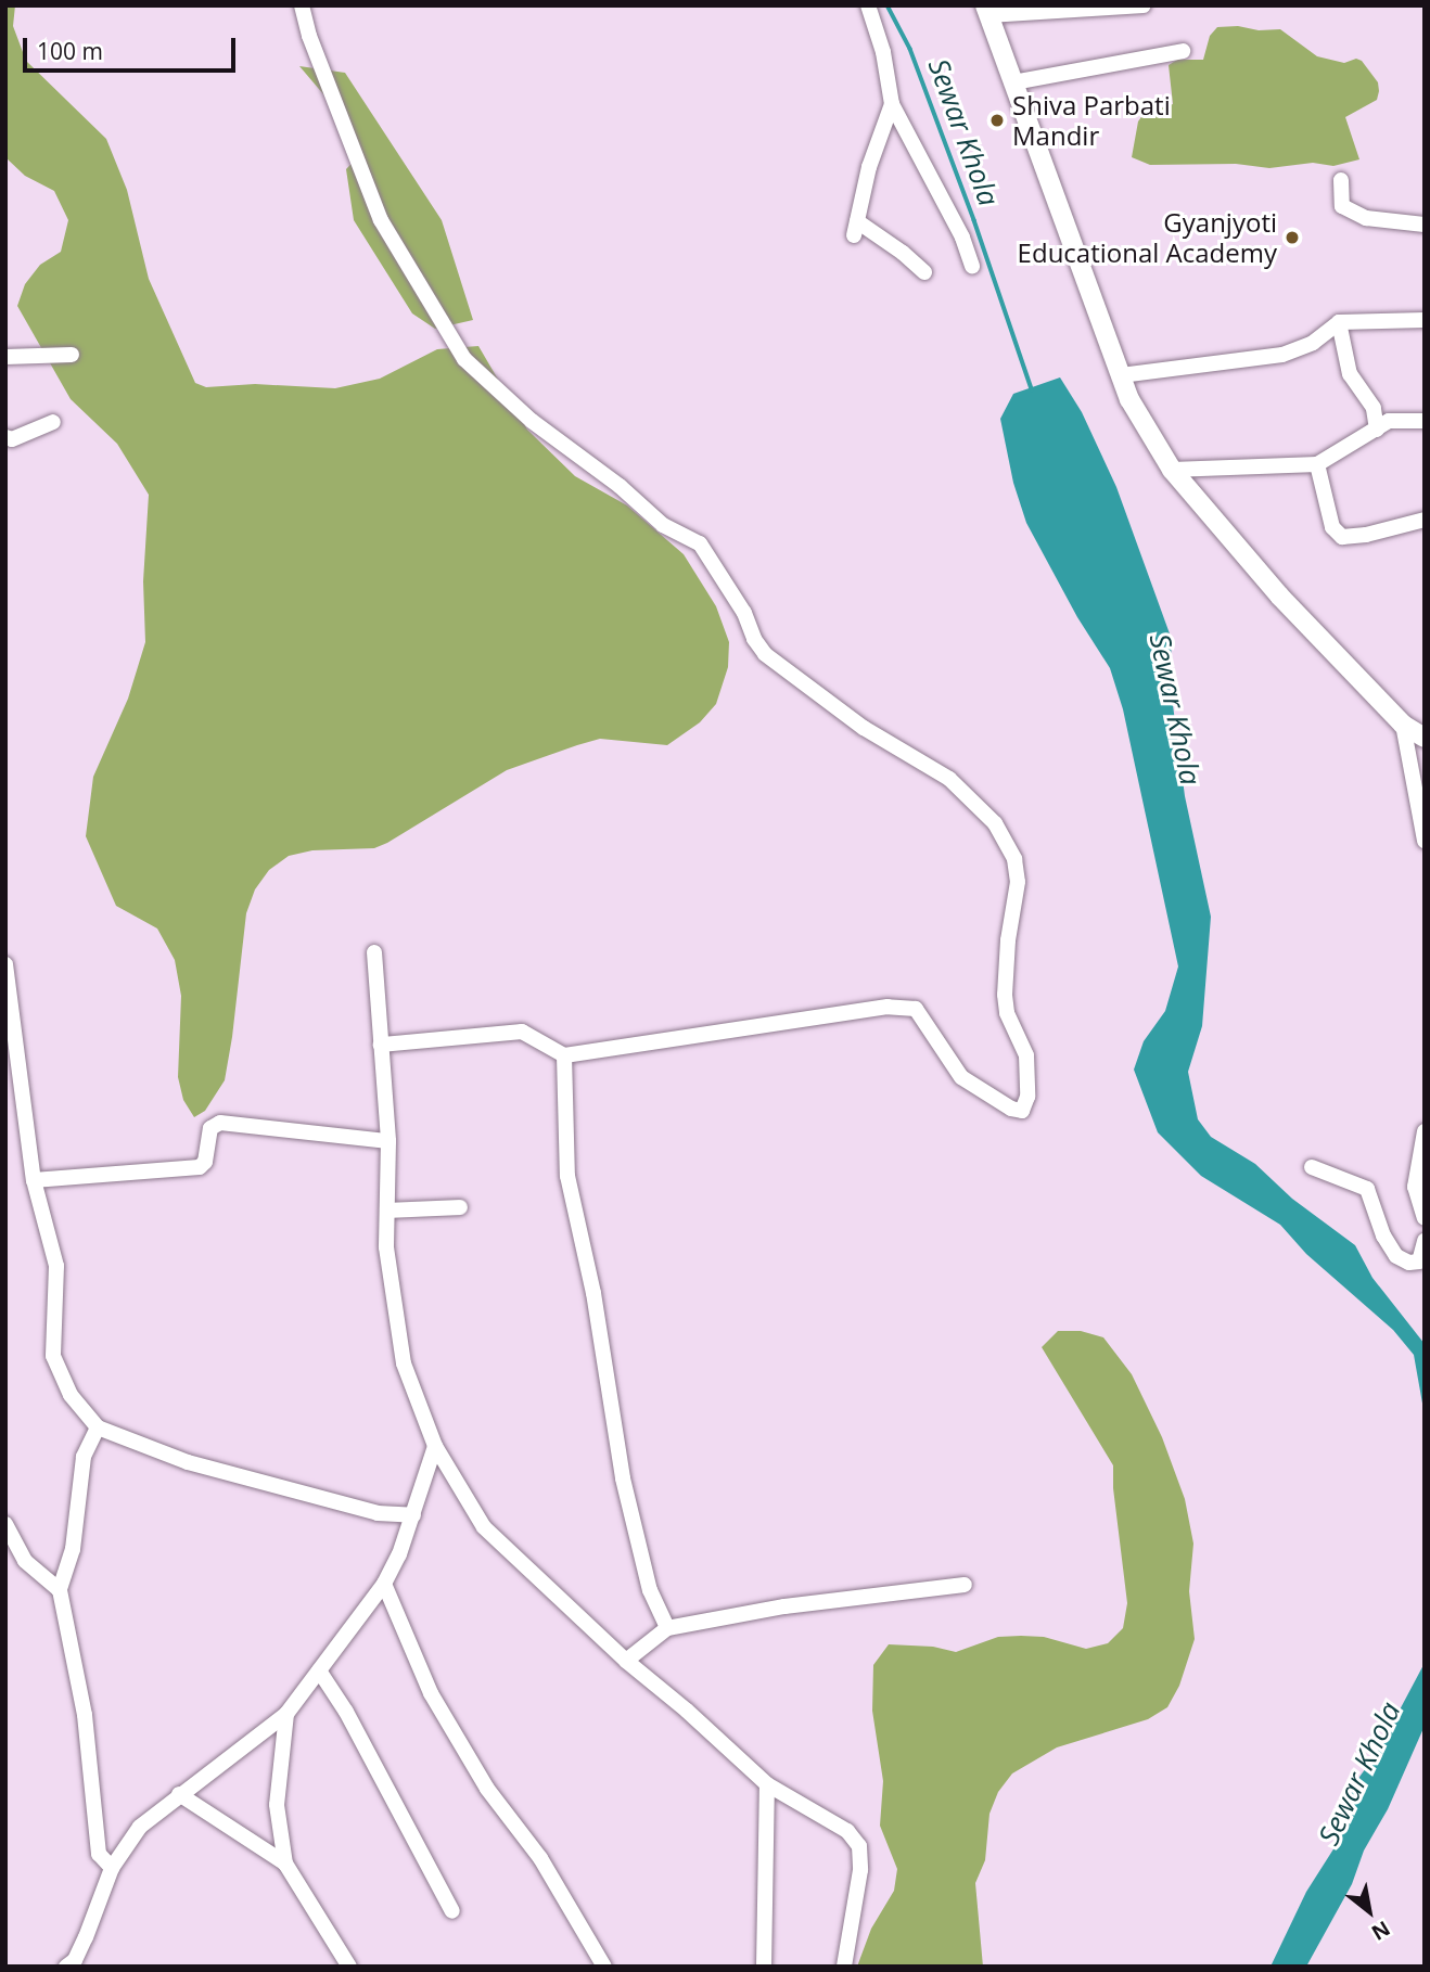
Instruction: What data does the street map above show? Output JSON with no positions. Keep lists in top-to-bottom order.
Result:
{
  "water": ["Sewar Khola"],
  "places": ["Shiva Parbati Mandir", "Gyanjyoti Educational Academy"],
  "scale_bar": "100 m",
  "north": "bottom right"
}
